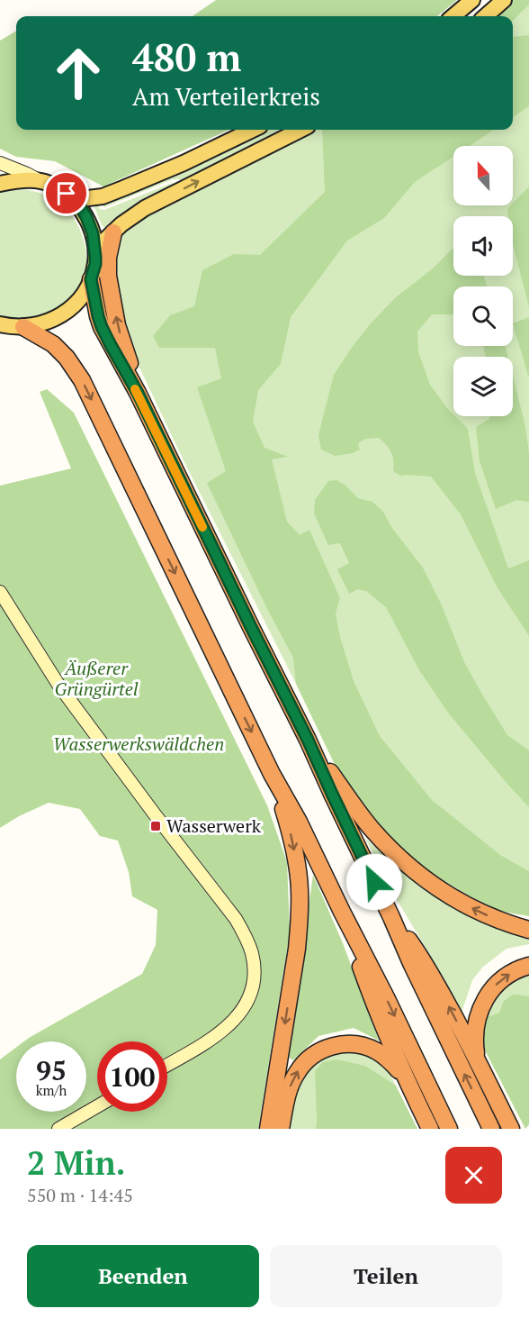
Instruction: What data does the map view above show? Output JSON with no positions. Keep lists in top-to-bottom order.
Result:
{
  "parks": ["Äußerer Grüngürtel", "Wasserwerkswäldchen"],
  "places": {
    "transit": ["Wasserwerk"]
  },
  "north": "top",
  "page": {
    "turn": ["480 m", "Am Verteilerkreis"],
    "speed": "95 km/h",
    "limit": "100",
    "heading": ["2 Min.", "550 m · 14:45"],
    "buttons": ["Beenden", "Teilen"]
  }
}
